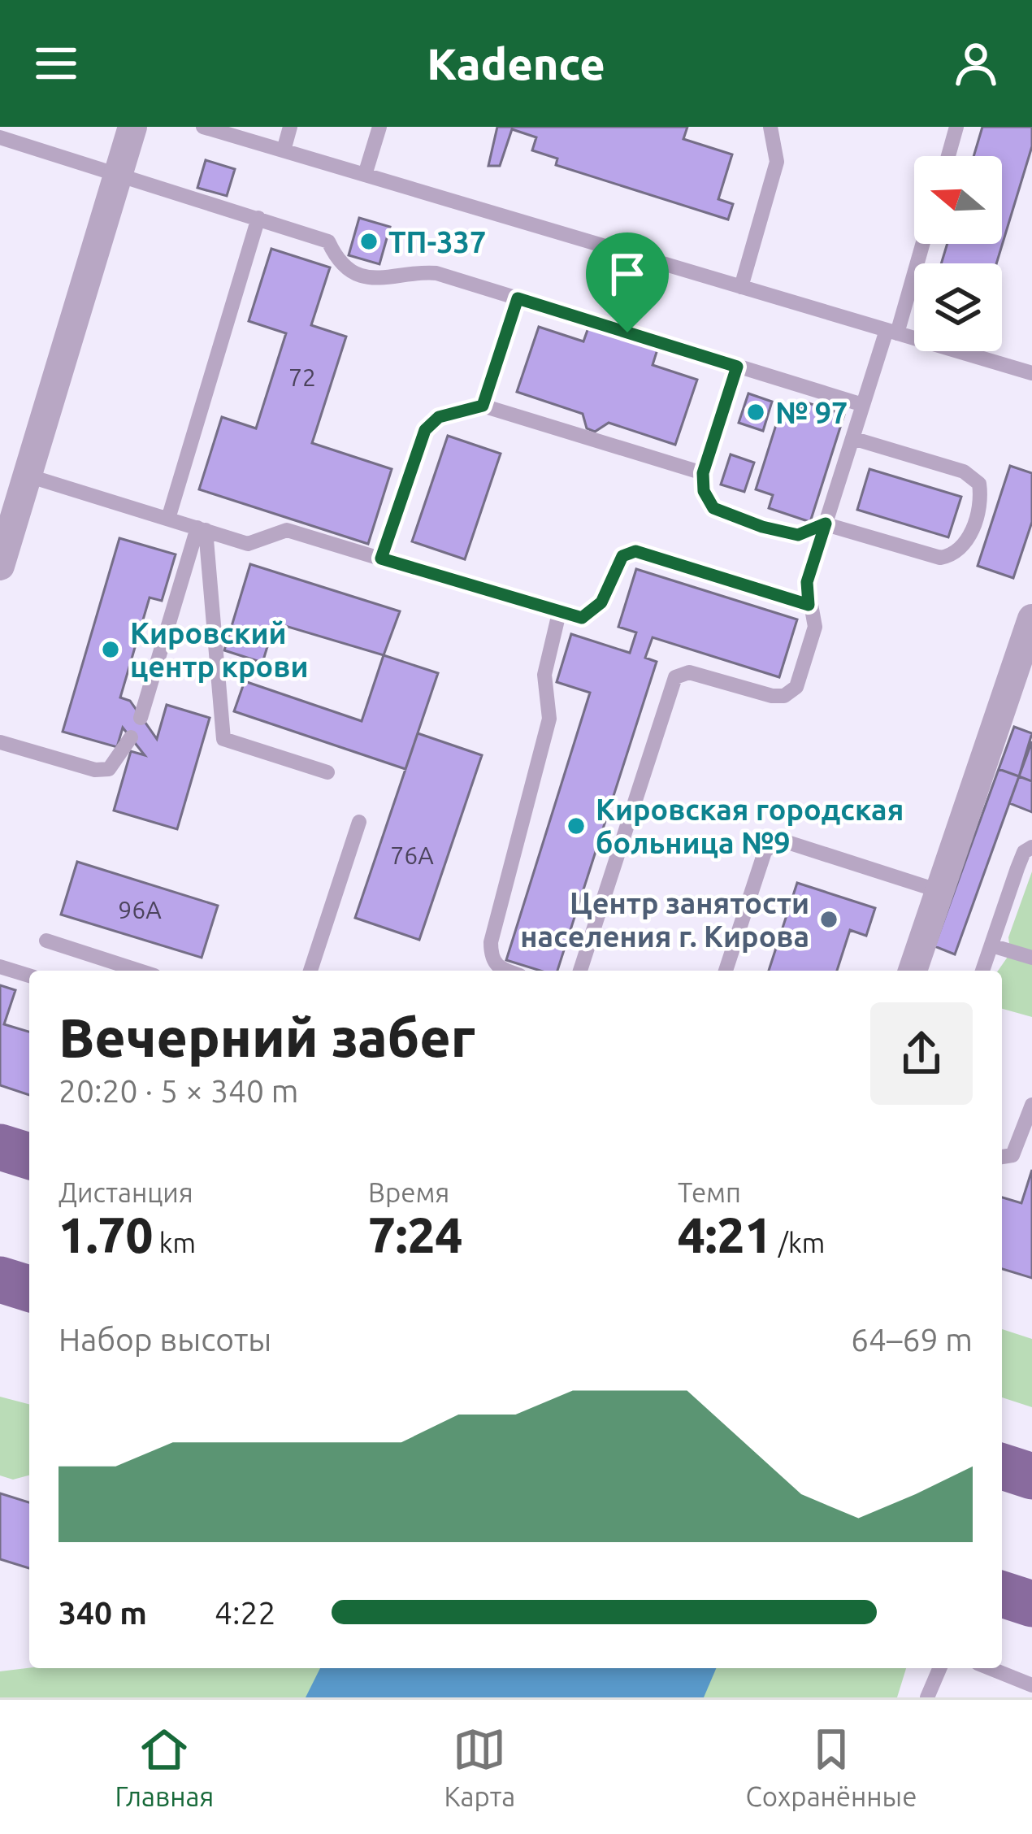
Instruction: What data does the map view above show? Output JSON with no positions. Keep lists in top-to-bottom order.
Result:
{
  "places": [
    "ТП-337",
    "№ 97",
    "Кировский центр крови",
    "Кировская городская больница №9",
    "Центр занятости населения г. Кирова"
  ],
  "house_numbers": ["72", "76А", "96А"],
  "north": "left",
  "page": {
    "header": "Kadence",
    "heading": ["Вечерний забег", "20:20 · 5 × 340 m"],
    "stats": [
      ["Дистанция", "1.70 km"],
      ["Время", "7:24"],
      ["Темп", "4:21 /km"]
    ],
    "chart": ["Набор высоты", "64–69 m"],
    "list": [
      {
        "name": "340 m",
        "note": "4:22"
      }
    ],
    "tabs": ["Главная", "Карта", "Сохранённые"]
  }
}
